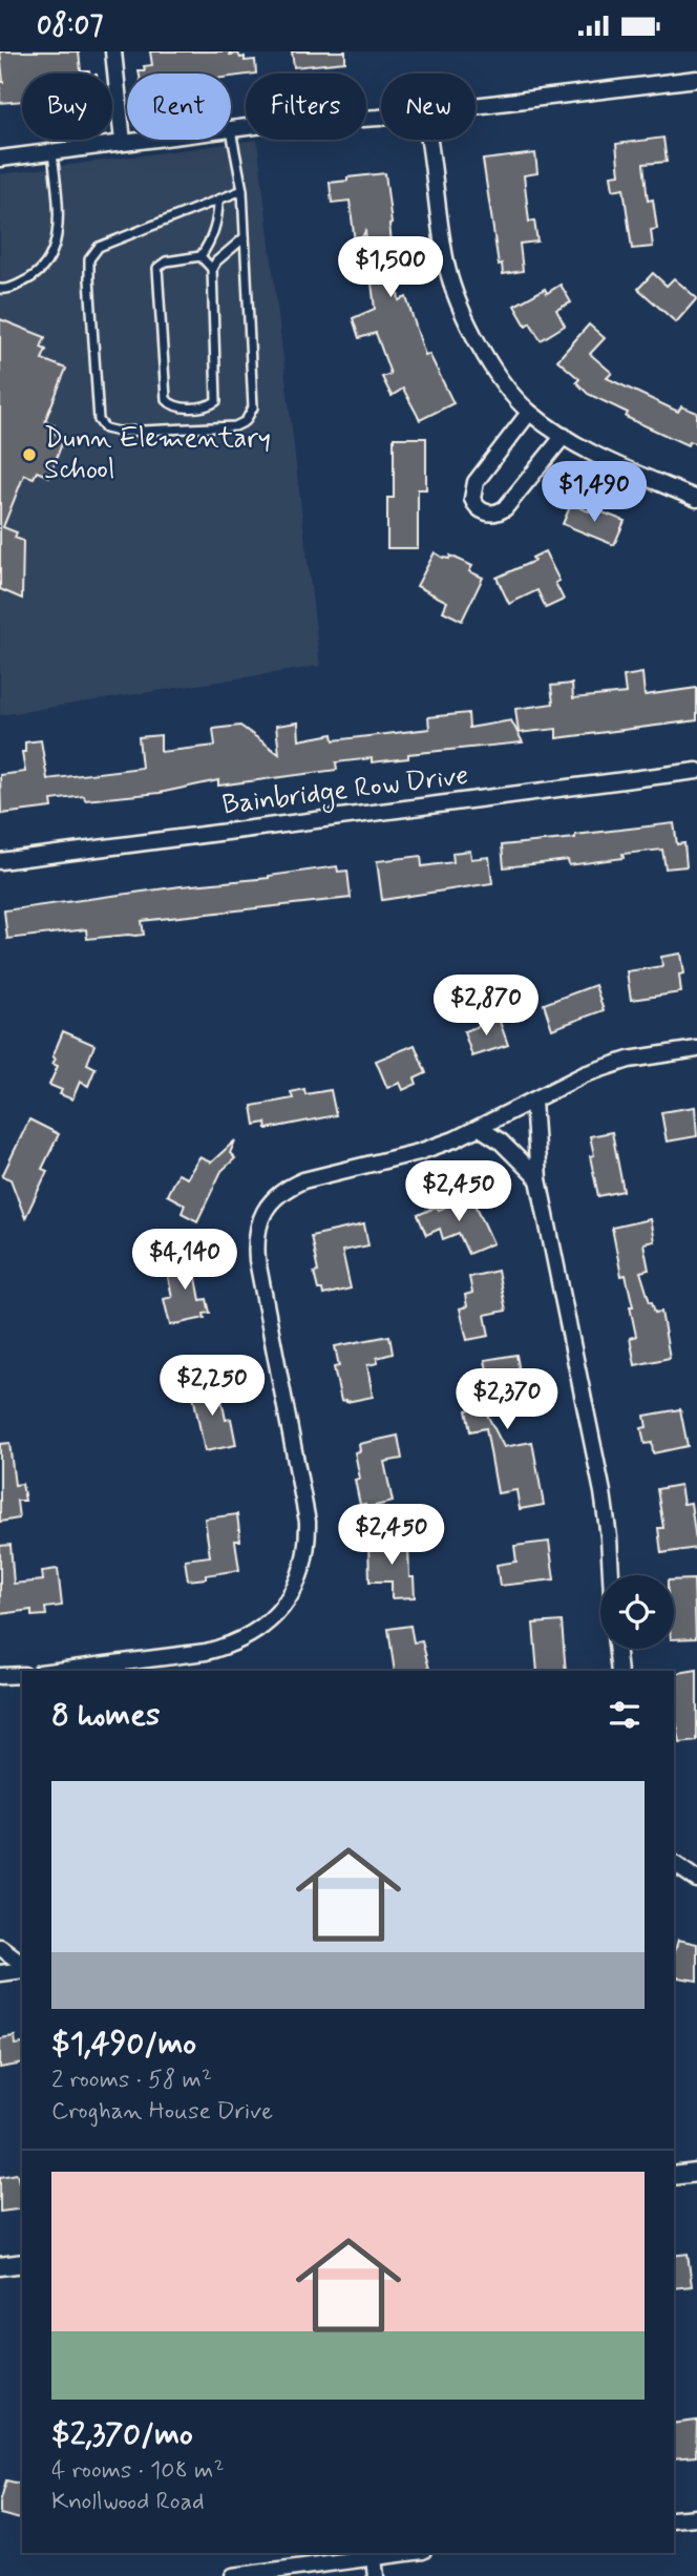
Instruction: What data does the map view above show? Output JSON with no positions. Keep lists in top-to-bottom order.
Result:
{
  "streets": {
    "street": ["Bainbridge Row Drive"]
  },
  "places": ["Dunn Elementary School"],
  "page": {
    "status": "08:07",
    "chip": [
      "Buy",
      "Rent",
      "Filters",
      "New"
    ],
    "price": [
      "$1,500",
      "$1,490",
      "$2,870",
      "$2,450",
      "$4,140",
      "$2,250",
      "$2,370",
      "$2,450"
    ],
    "heading": "8 homes",
    "list": [
      {
        "name": "$1,490/mo",
        "note": "2 rooms · 58 m² · Croghan House Drive"
      },
      {
        "name": "$2,370/mo",
        "note": "4 rooms · 108 m² · Knollwood Road"
      }
    ]
  }
}
